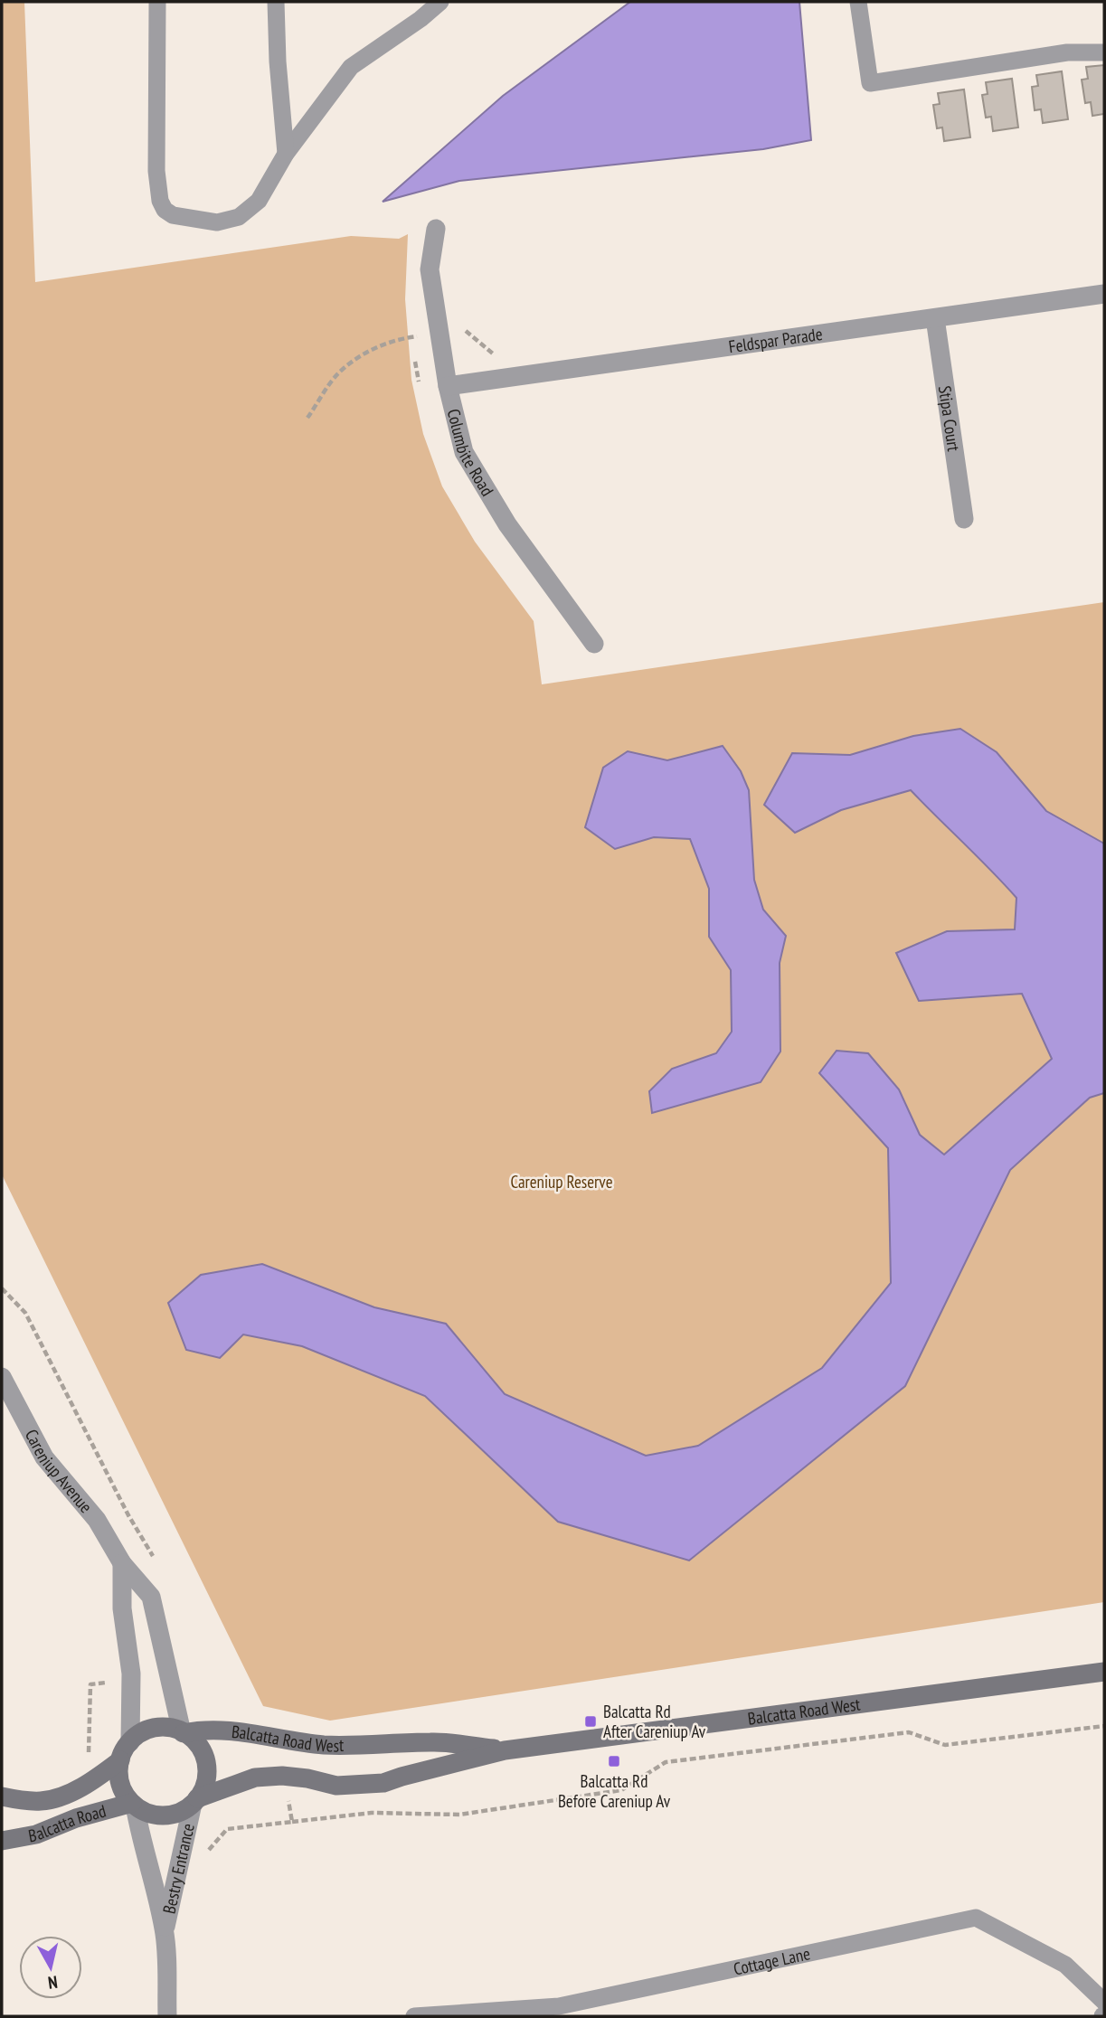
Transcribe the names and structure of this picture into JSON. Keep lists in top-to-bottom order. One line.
{"streets":{"street":["Feldspar Parade","Stipa Court","Columbite Road","Careniup Avenue","Balcatta Road West","Balcatta Road","Bestry Entrance"],"lane":["Cottage Lane"]},"crossings":[["Feldspar Parade","Stipa Court"],["Feldspar Parade","Columbite Road"],["Careniup Avenue","Balcatta Road West"],["Careniup Avenue","Balcatta Road"],["Careniup Avenue","Bestry Entrance"],["Balcatta Road West","Balcatta Road"],["Balcatta Road West","Bestry Entrance"],["Balcatta Road","Bestry Entrance"]],"parks":["Careniup Reserve"],"places":{"transit":["Balcatta Rd After Careniup Av","Balcatta Rd Before Careniup Av"]},"north":"bottom"}
